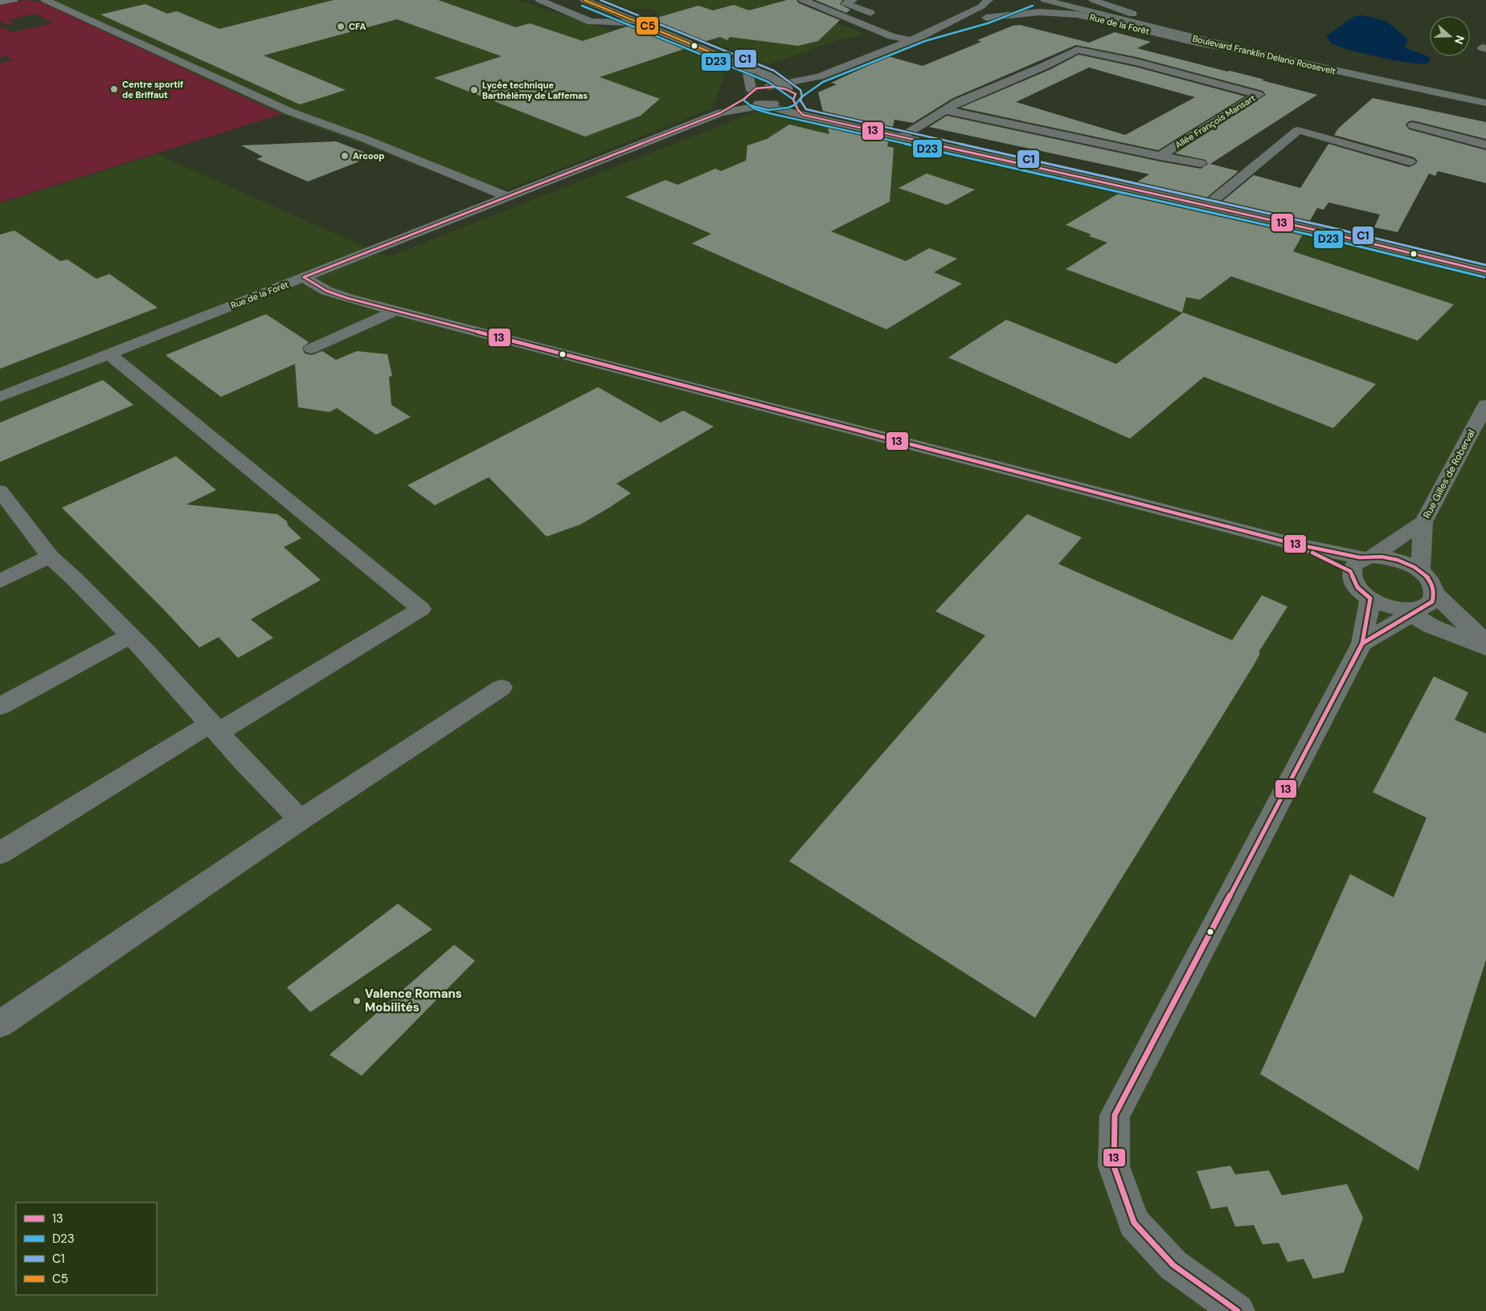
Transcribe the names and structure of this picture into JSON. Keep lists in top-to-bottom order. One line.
{"streets":{"main road":["Boulevard Franklin Delano Roosevelt"],"street":["Rue de la Forêt","Allée François Mansart","Rue Gilles de Roberval"]},"crossings":[["Rue de la Forêt","Boulevard Franklin Delano Roosevelt"]],"places":["CFA","Centre sportif de Briffaut","Lycée technique Barthélémy de Laffemas","Arcoop","Valence Romans Mobilités"],"lines":["transit line C1","transit line C5","transit line D23","transit line 13"],"legend":["13","D23","C1","C5"],"north":"right"}
